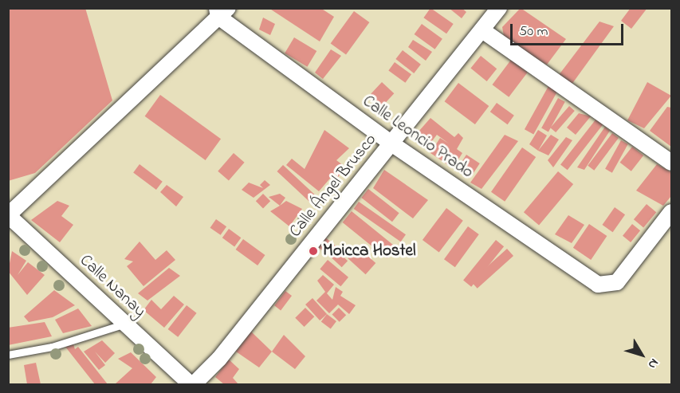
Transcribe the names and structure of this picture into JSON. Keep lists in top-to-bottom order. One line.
{"streets":{"street":["Calle Leoncio Prado","Calle Ángel Brusco","Calle Nanay"]},"crossings":[["Calle Leoncio Prado","Calle Ángel Brusco"],["Calle Ángel Brusco","Calle Nanay"]],"places":["Moicca Hostel"],"scale_bar":"50 m","north":"bottom right"}
